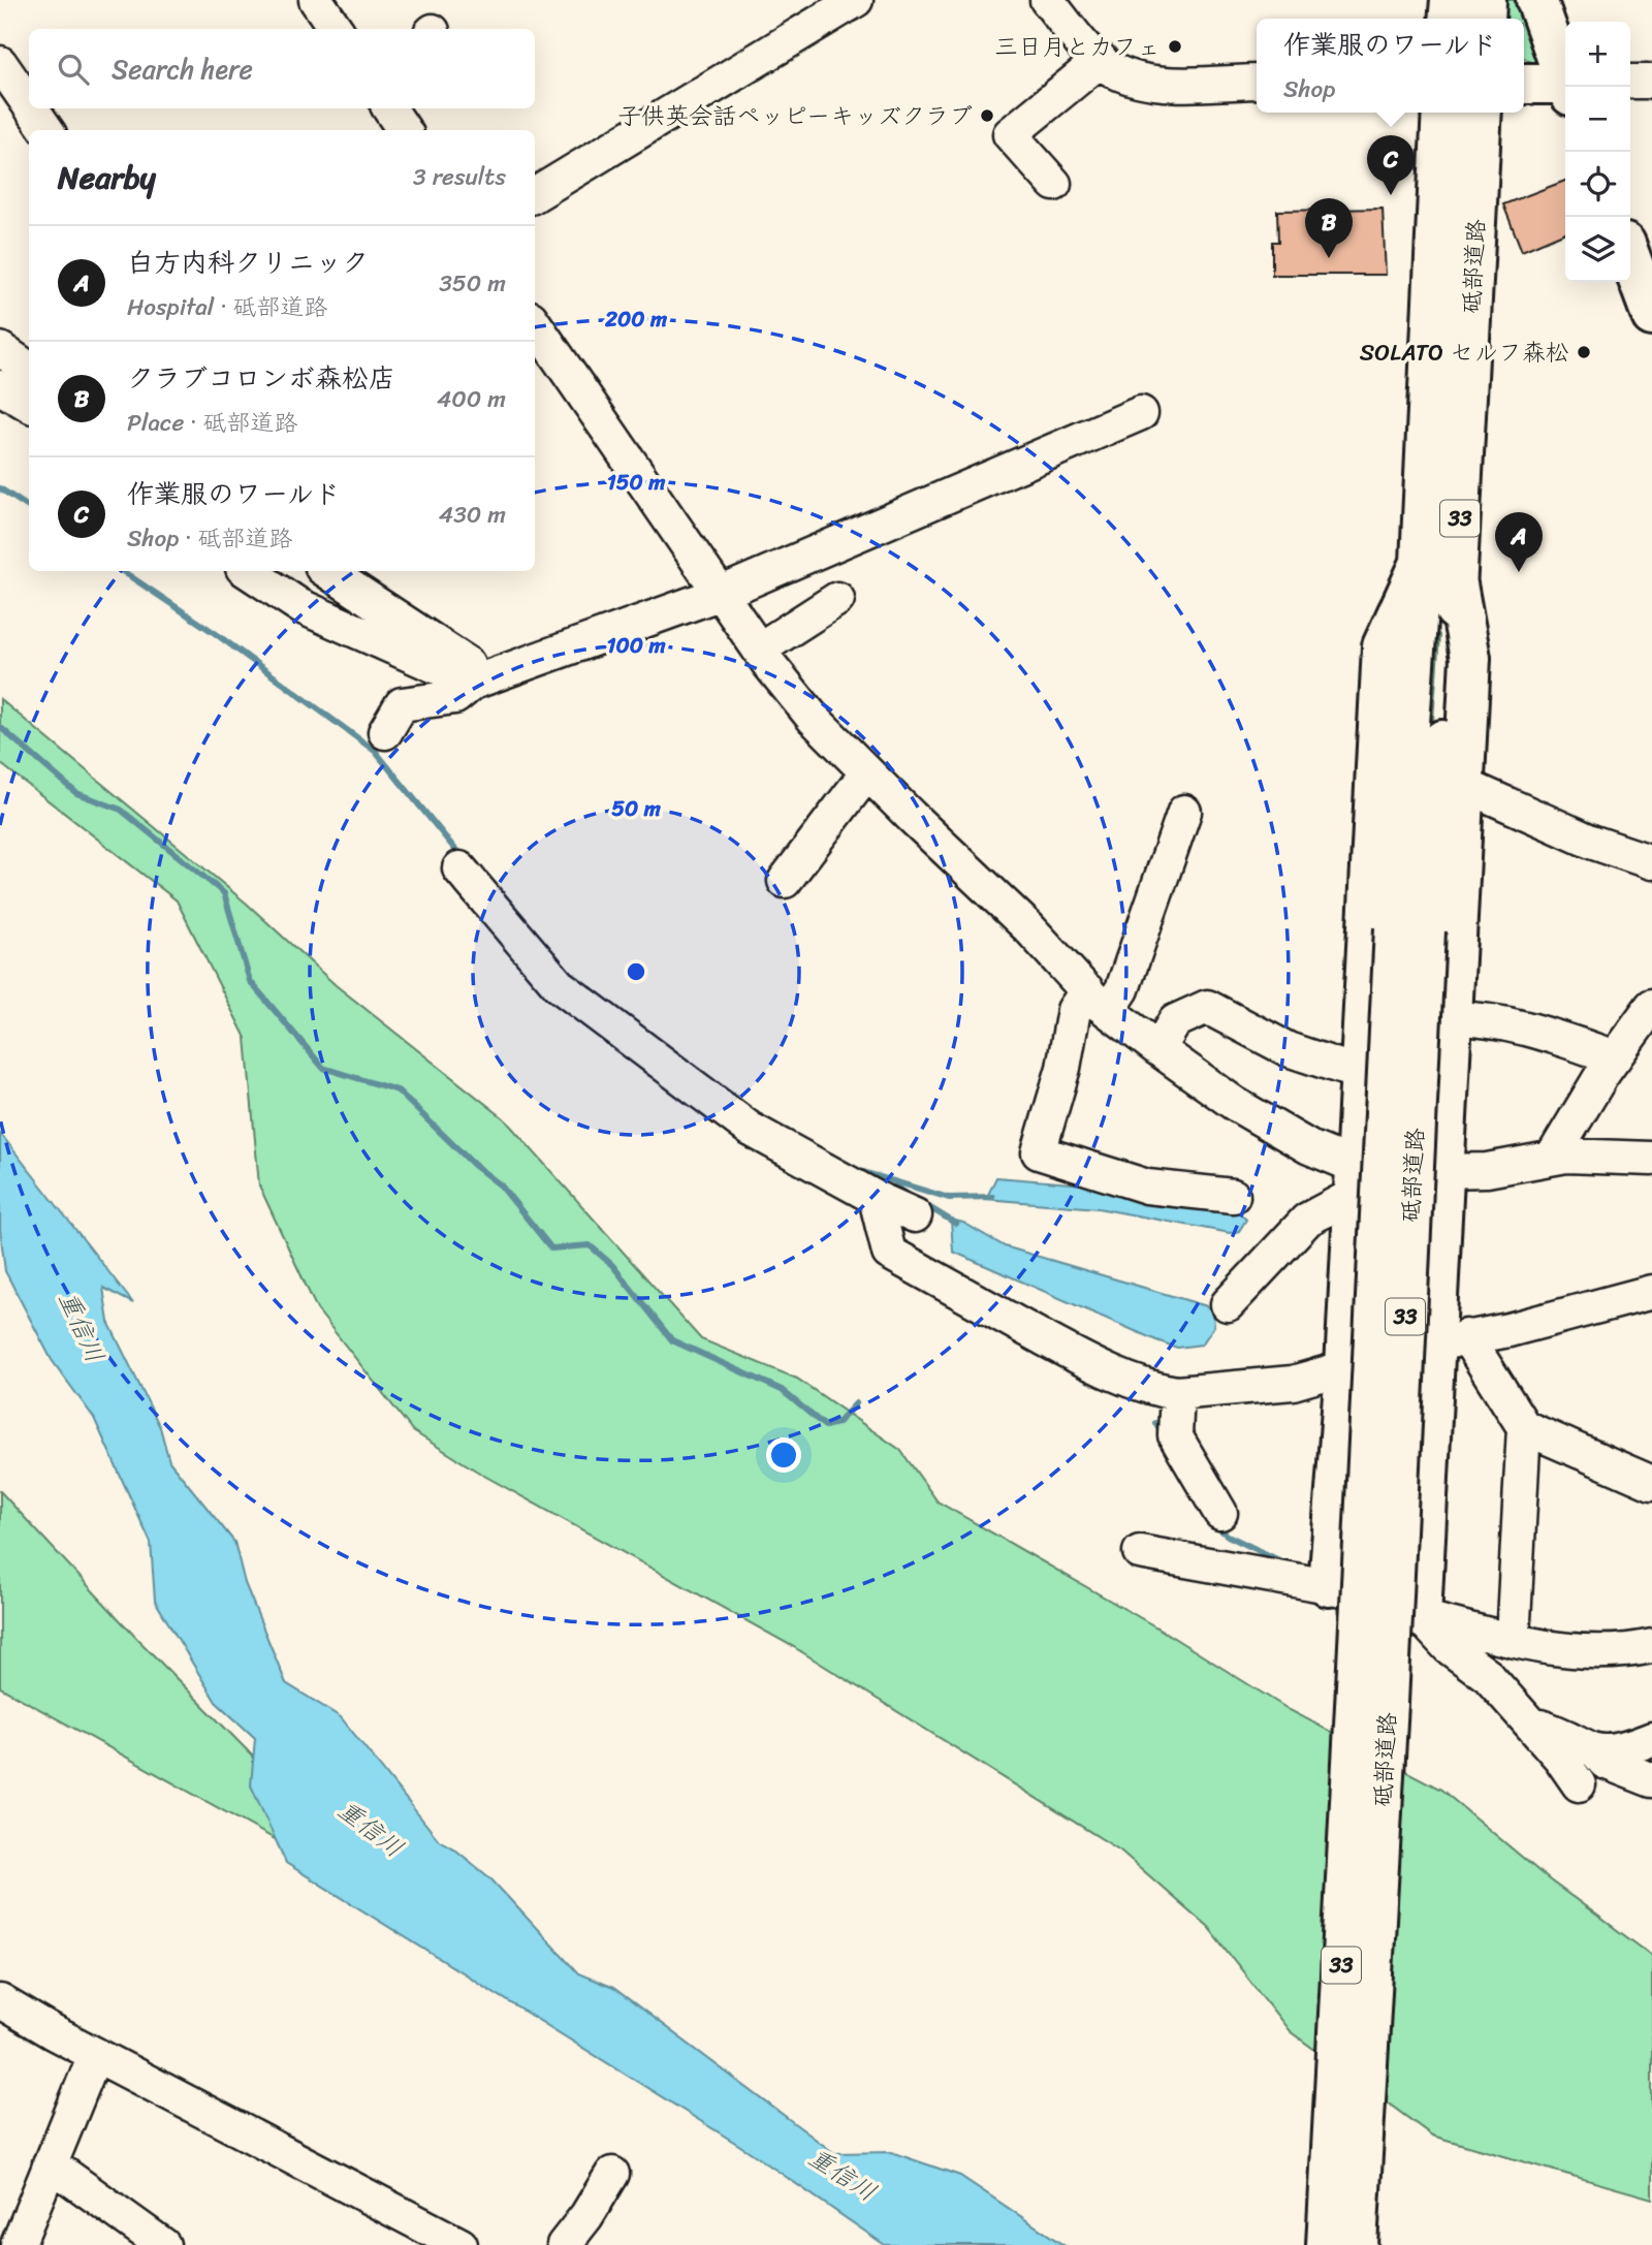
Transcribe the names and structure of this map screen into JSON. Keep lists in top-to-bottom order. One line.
{"streets":{"main road":["砥部道路","33"]},"water":["重信川"],"places":["三日月とカフェ","子供英会話ペッピーキッズクラブ","SOLATO セルフ森松"],"page":{"popup":["作業服のワールド","Shop"],"map_buttons":["+","−"],"search":"Search here","heading":["Nearby","3 results"],"pins":["C","B","A"],"list":[{"mark":"A","name":"白方内科クリニック","note":"Hospital · 砥部道路","value":"350 m"},{"mark":"B","name":"クラブコロンボ森松店","note":"Place · 砥部道路","value":"400 m"},{"mark":"C","name":"作業服のワールド","note":"Shop · 砥部道路","value":"430 m"}]},"rings":["200 m","150 m","100 m","50 m"]}
